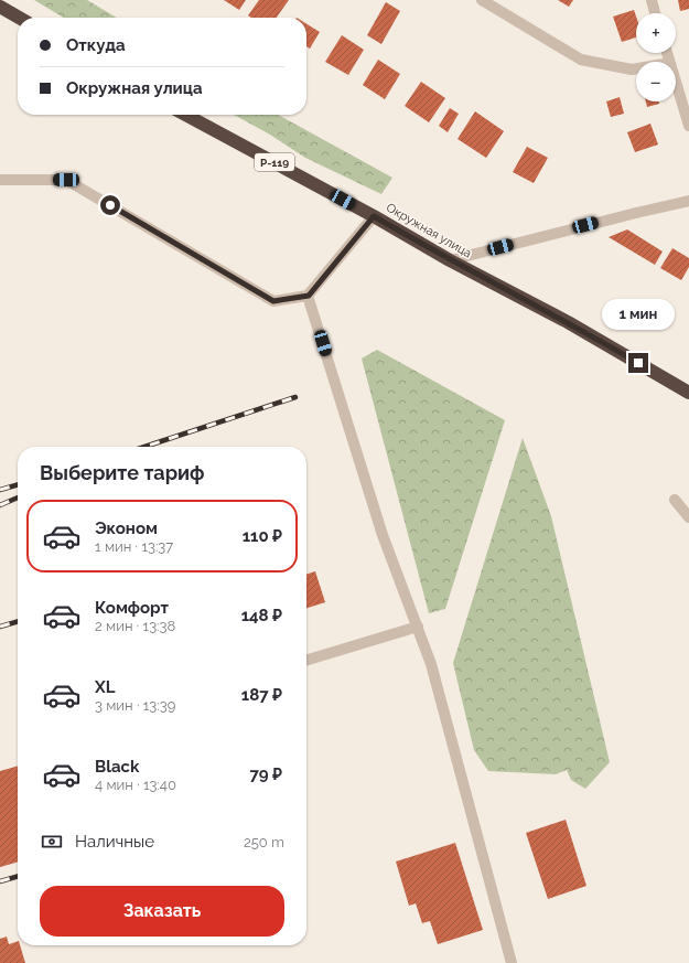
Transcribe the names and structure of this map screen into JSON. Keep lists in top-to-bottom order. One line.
{"streets":{"highway":["Р-119","Окружная улица"]},"page":{"map_buttons":["+","−"],"banner":["Откуда","Окружная улица"],"bubble":"1 мин","heading":"Выберите тариф","list":[{"name":"Эконом","note":"1 мин · 13:37","value":"110 ₽"},{"name":"Комфорт","note":"2 мин · 13:38","value":"148 ₽"},{"name":"XL","note":"3 мин · 13:39","value":"187 ₽"},{"name":"Black","note":"4 мин · 13:40","value":"79 ₽"}],"pay":["Наличные","250 m"],"buttons":"Заказать"}}
